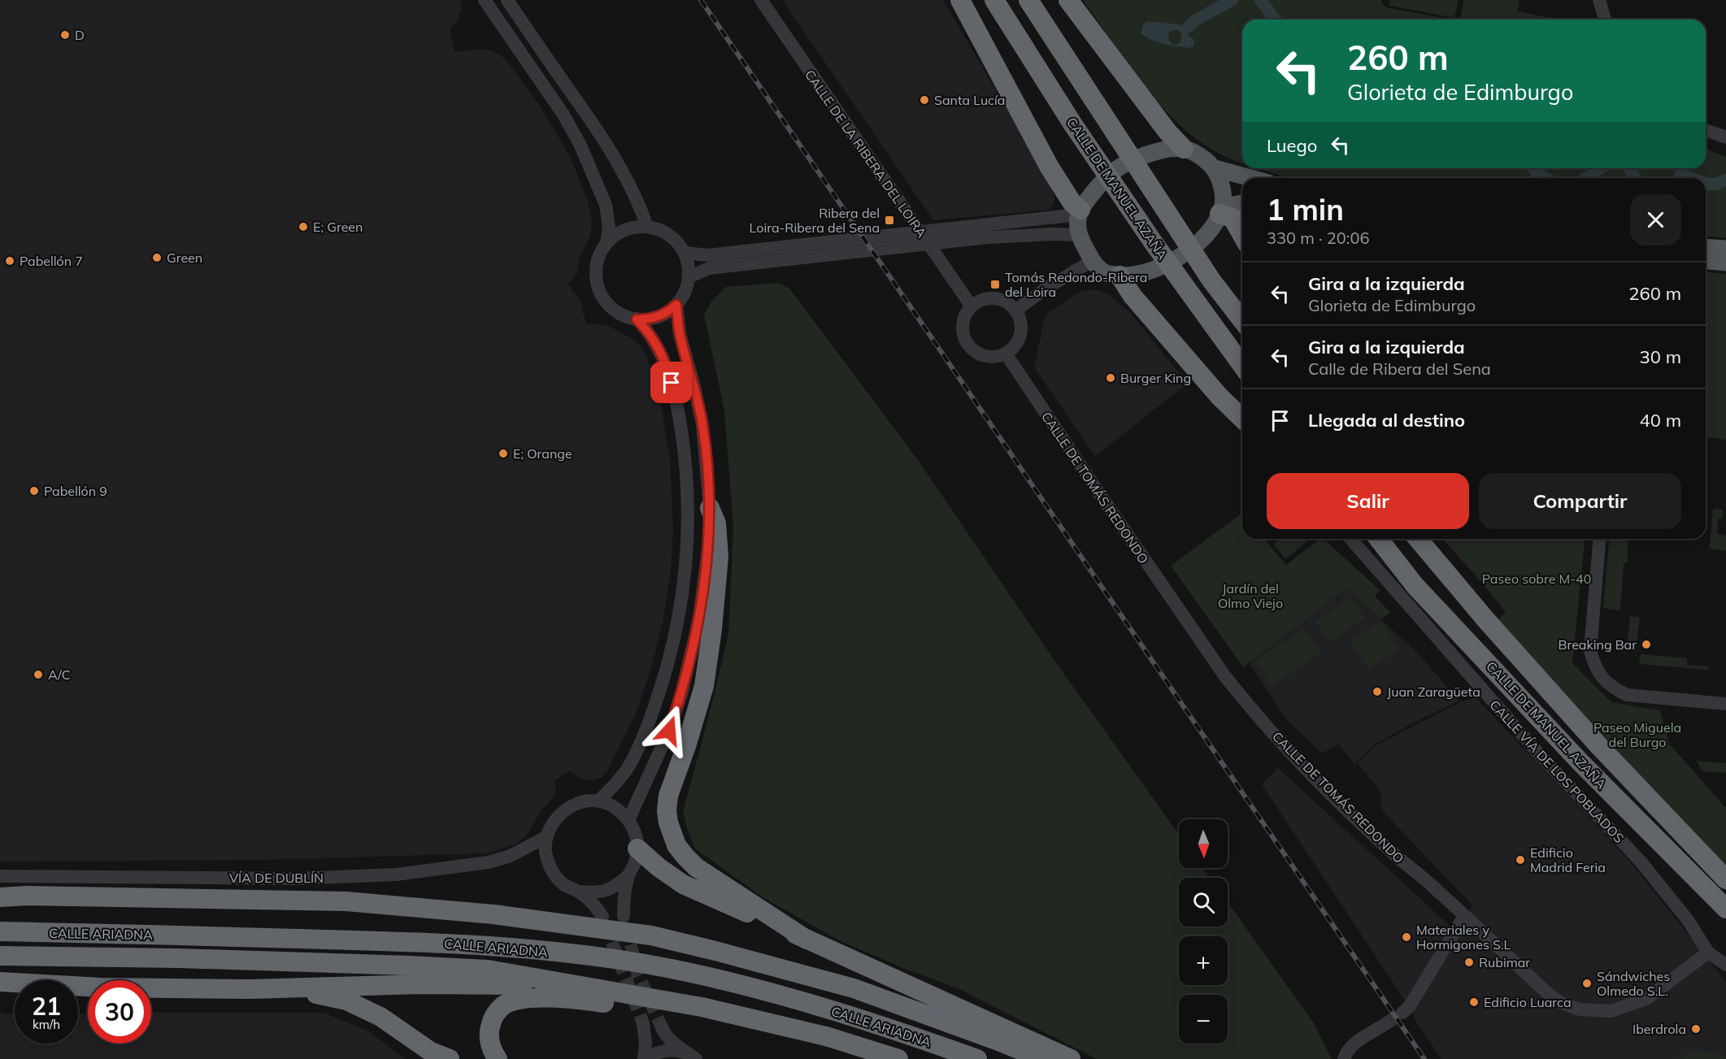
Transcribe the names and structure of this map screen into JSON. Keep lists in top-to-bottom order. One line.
{"streets":{"highway":["CALLE DE MANUEL AZAÑA","CALLE ARIADNA"],"street":["CALLE DE LA RIBERA DEL LOIRA","CALLE DE TOMÁS REDONDO","CALLE VÍA DE LOS POBLADOS","VÍA DE DUBLÍN"]},"crossings":[["CALLE DE LA RIBERA DEL LOIRA","CALLE DE TOMÁS REDONDO"],["CALLE DE TOMÁS REDONDO","CALLE VÍA DE LOS POBLADOS"]],"parks":["Paseo sobre M-40","Jardín del Olmo Viejo","Paseo Miguela del Burgo"],"places":{"other":["D","Santa Lucía","E; Green","Green","Pabellón 7","Burger King","E; Orange","Pabellón 9","Breaking Bar","A/C","Juan Zaragüeta","Edificio Madrid Feria","Materiales y Hormigones S.L","Rubimar","Sándwiches Olmedo S.L.","Edificio Luarca","Iberdrola"],"transit":["Ribera del Loira-Ribera del Sena","Tomás Redondo-Ribera del Loira"]},"north":"bottom","page":{"turn":["260 m","Glorieta de Edimburgo"],"then":"Luego","heading":["1 min","330 m · 20:06"],"list":[{"name":"Gira a la izquierda","note":"Glorieta de Edimburgo","value":"260 m"},{"name":"Gira a la izquierda","note":"Calle de Ribera del Sena","value":"30 m"},{"name":"Llegada al destino","value":"40 m"}],"buttons":["Salir","Compartir"],"map_buttons":["+","−"],"speed":"21 km/h","limit":"30"}}
